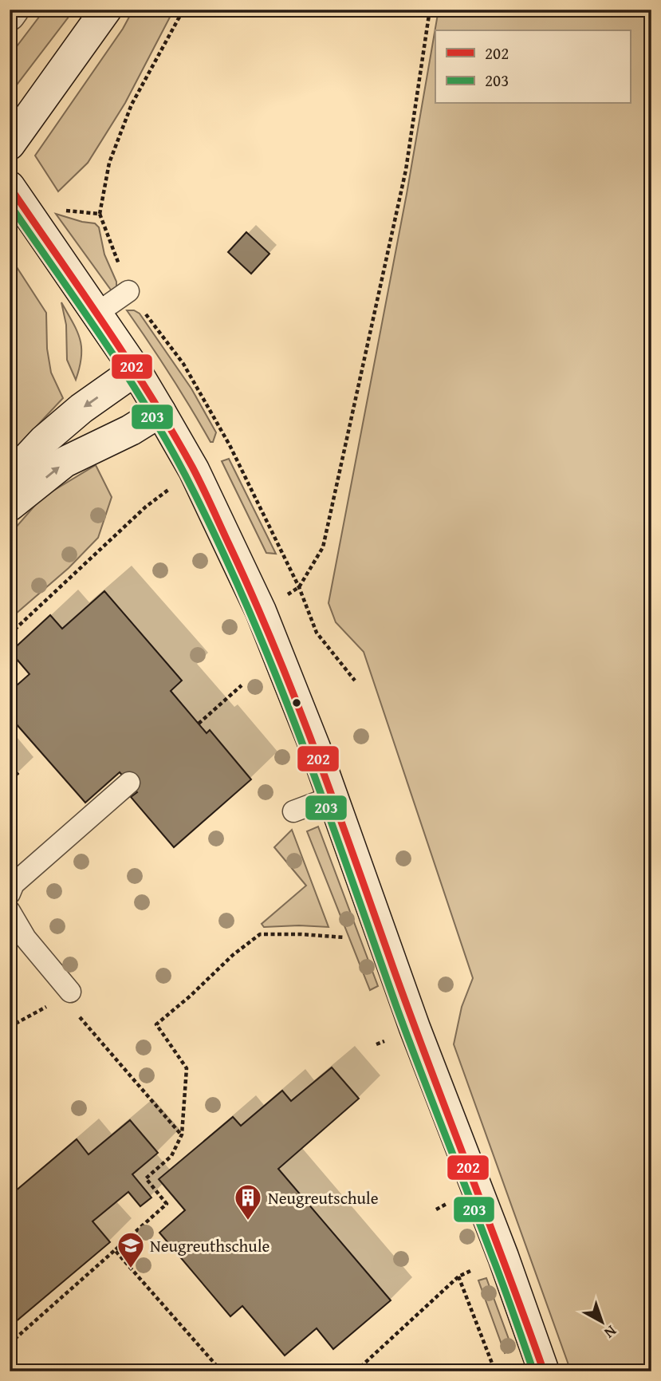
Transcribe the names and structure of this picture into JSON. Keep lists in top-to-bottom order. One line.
{"places":{"building":["Neugreutschule"],"school or university":["Neugreuthschule"]},"lines":["transit line 202","transit line 203"],"legend":["202","203"],"north":"bottom right"}
